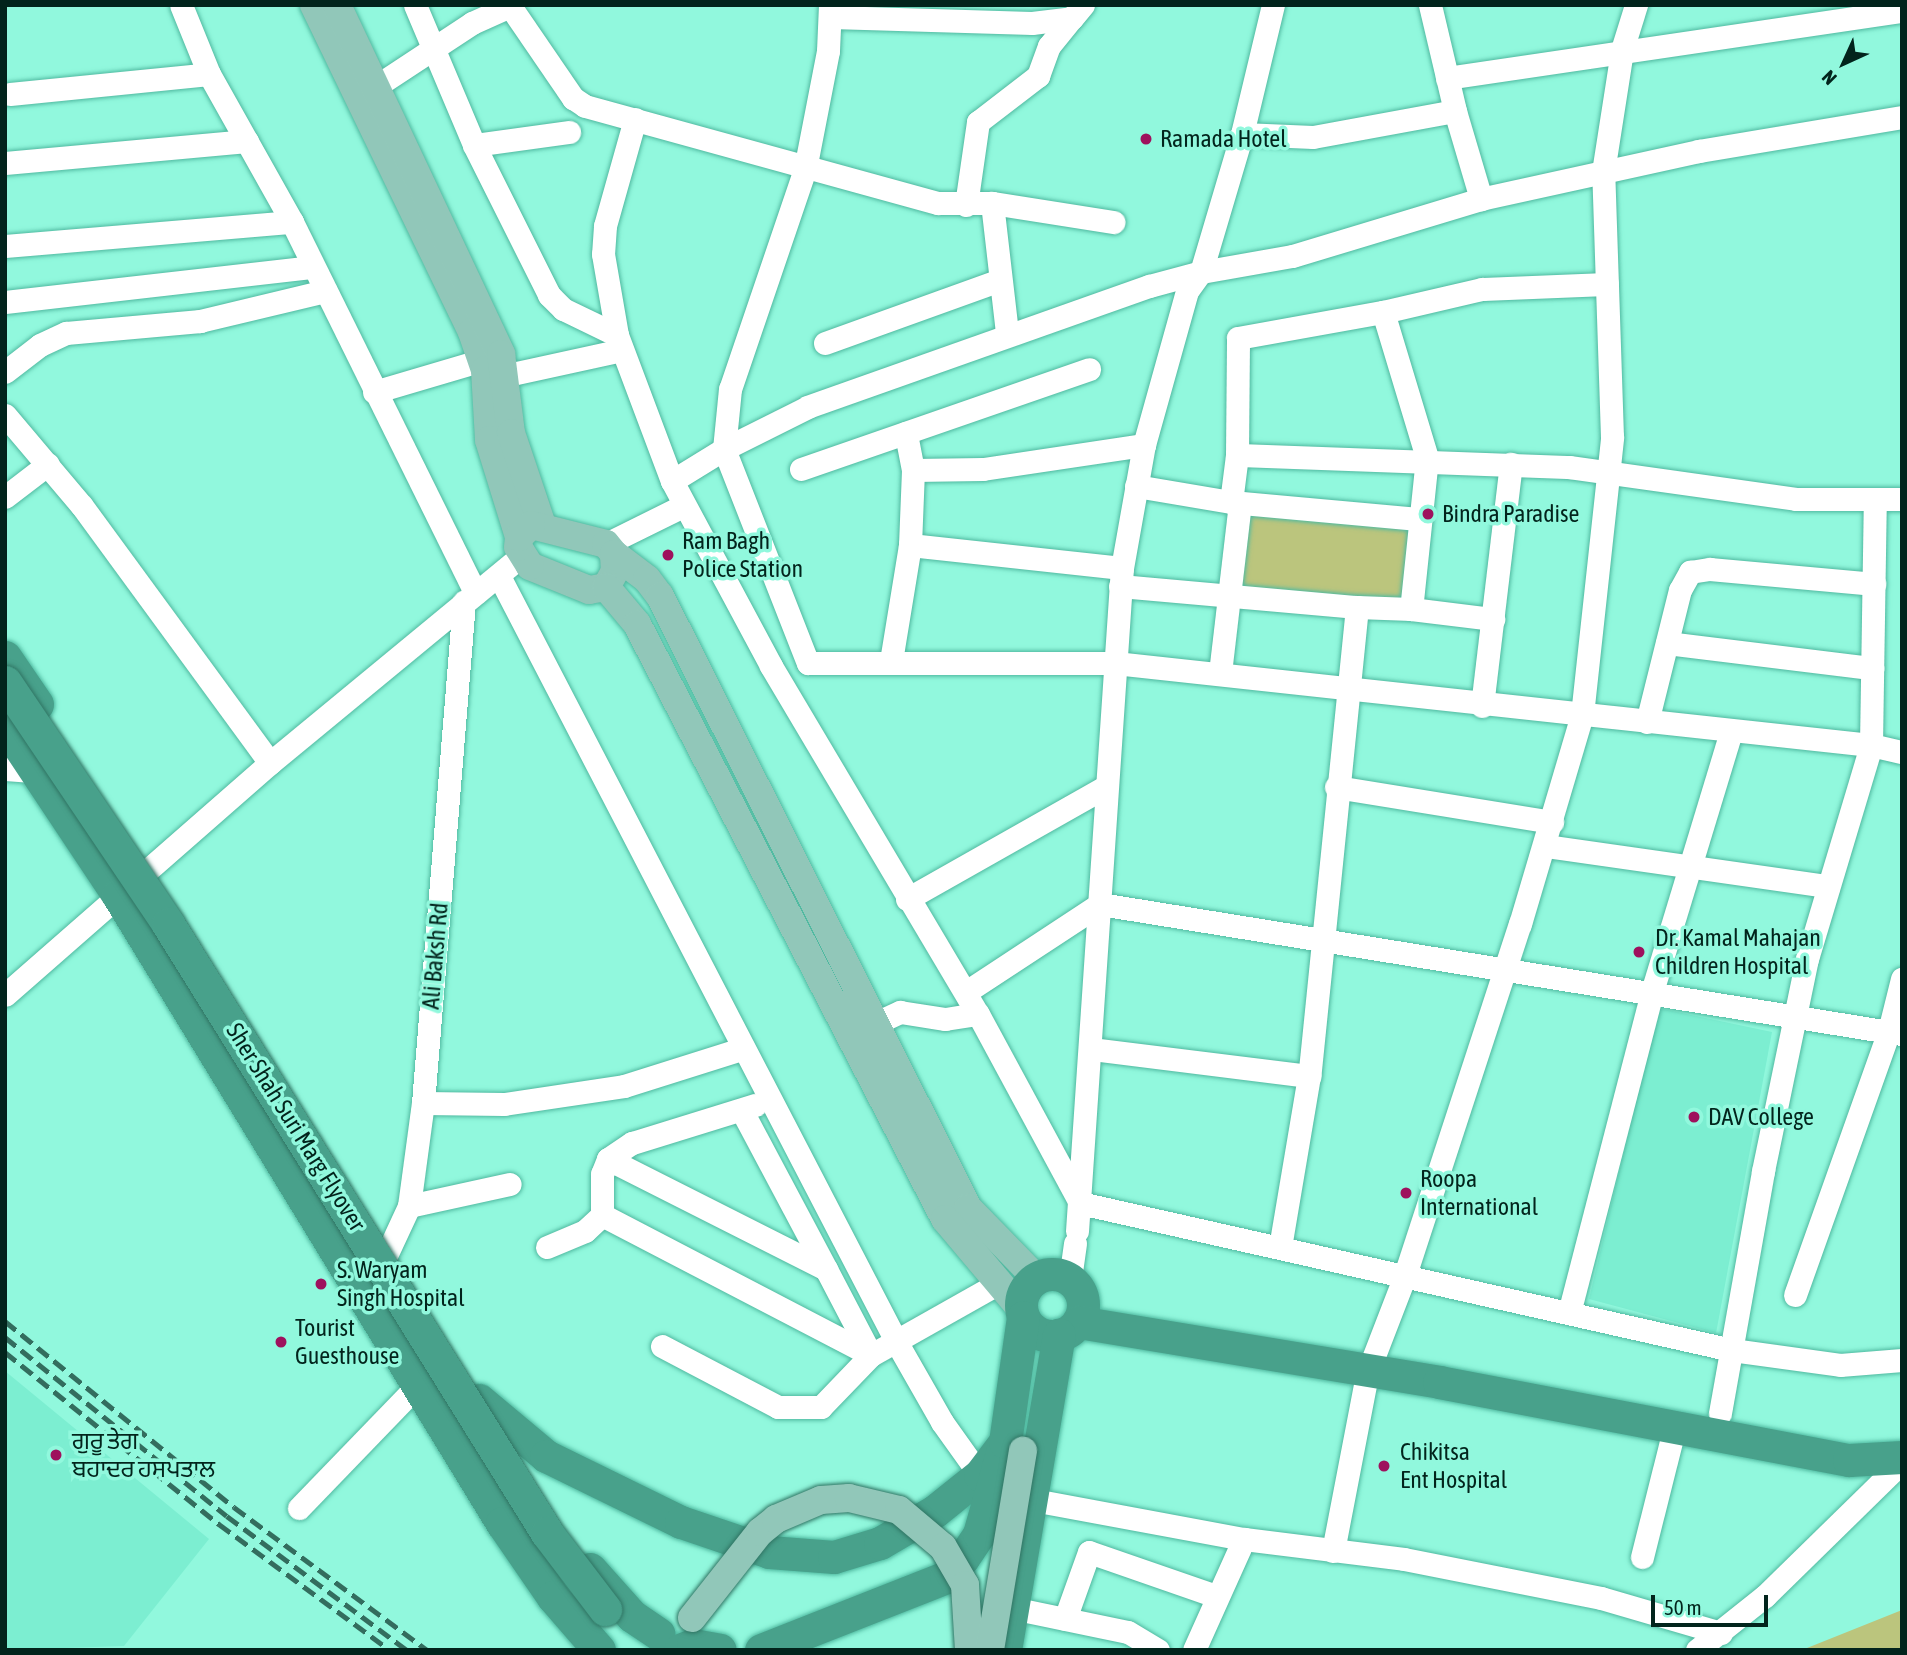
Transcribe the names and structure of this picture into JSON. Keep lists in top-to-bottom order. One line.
{"streets":{"highway":["Sher Shah Suri Marg Flyover"],"street":["Ali Baksh Rd"]},"places":["Ramada Hotel","Bindra Paradise","Ram Bagh Police Station","Dr. Kamal Mahajan Children Hospital","DAV College","Roopa International","S. Waryam Singh Hospital","Tourist Guesthouse","ਗੁਰੂ ਤੇਗ ਬਹਾਦਰ ਹਸਪਤਾਲ","Chikitsa Ent Hospital"],"scale_bar":"50 m","north":"bottom left"}
